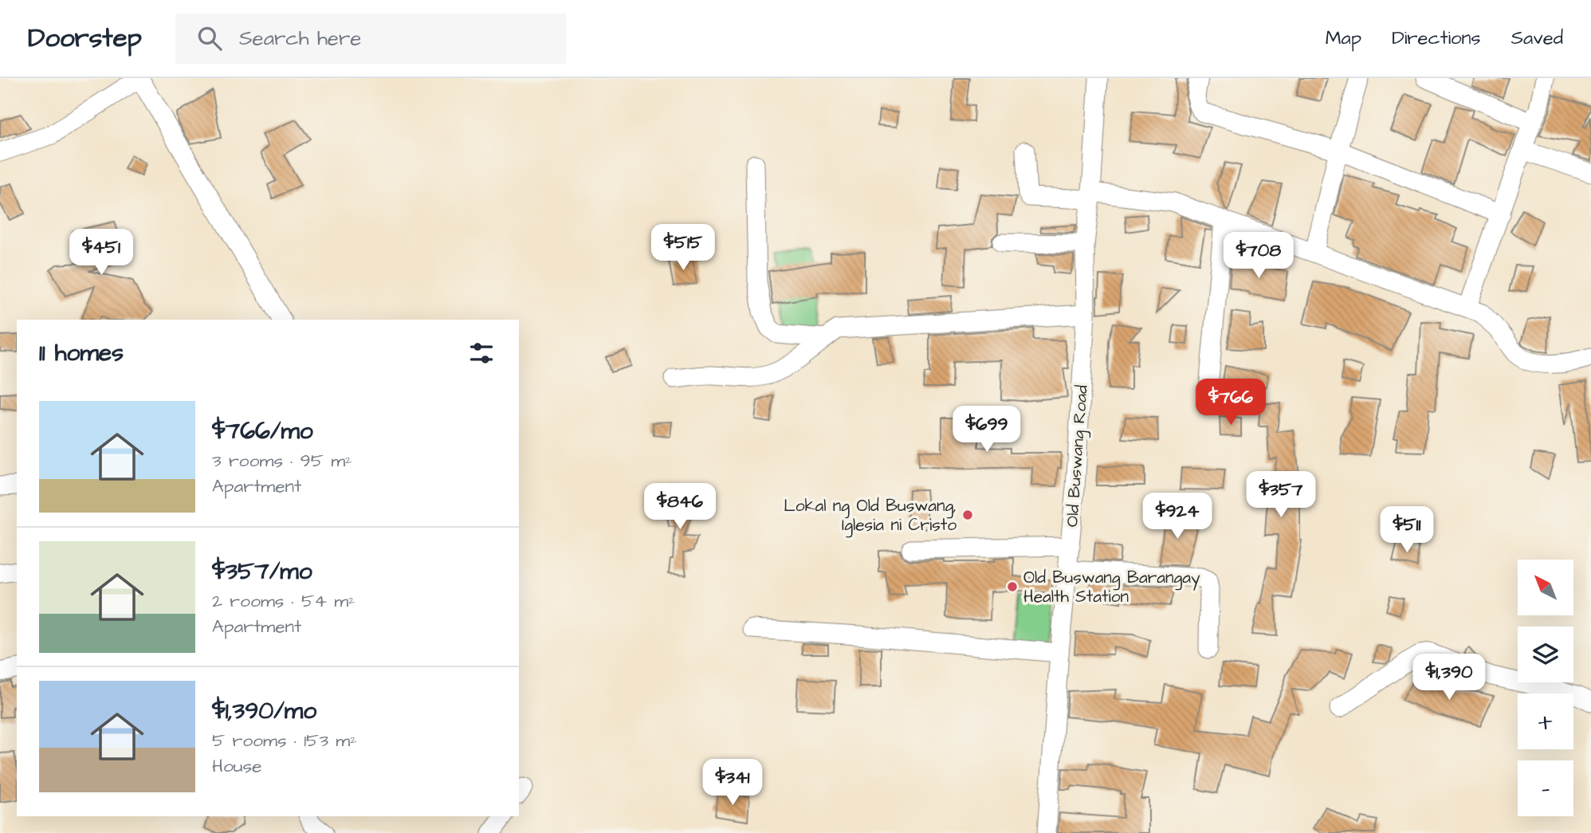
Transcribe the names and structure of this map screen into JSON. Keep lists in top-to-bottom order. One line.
{"streets":{"street":["Old Buswang Road"]},"places":["Lokal ng Old Buswang, Iglesia ni Cristo","Old Buswang Barangay Health Station"],"north":"top left","page":{"header":"Doorstep","search":"Search here","nav":["Map","Directions","Saved"],"price":["$515","$451","$708","$766","$699","$357","$846","$924","$511","$1,390","$341"],"heading":"11 homes","list":[{"name":"$766/mo","note":"3 rooms · 95 m² · Apartment"},{"name":"$357/mo","note":"2 rooms · 54 m² · Apartment"},{"name":"$1,390/mo","note":"5 rooms · 153 m² · House"}],"map_buttons":["+","−"]}}
